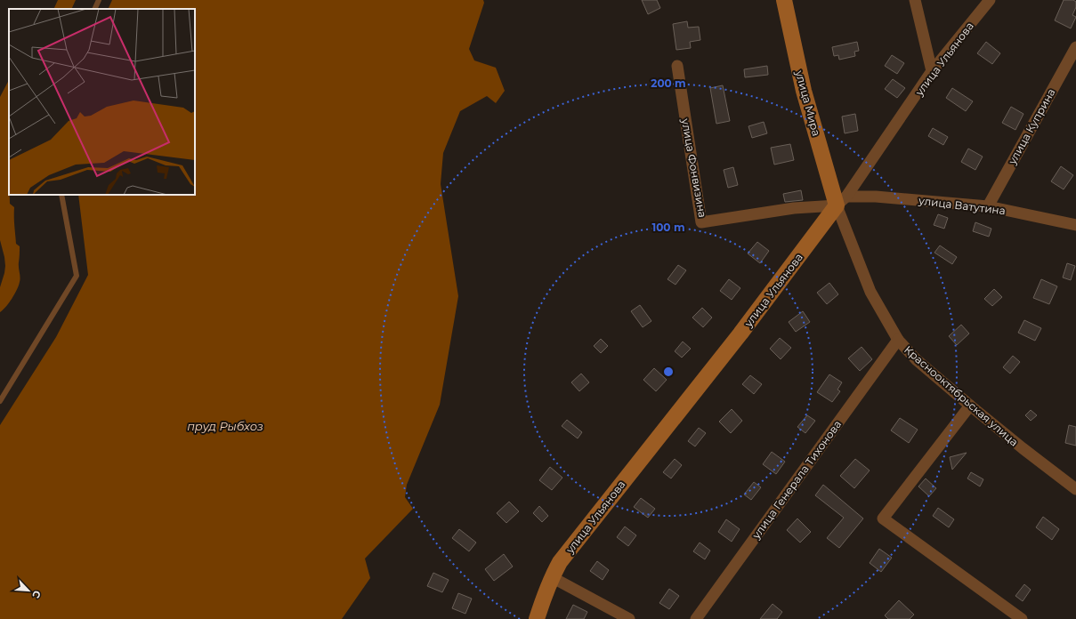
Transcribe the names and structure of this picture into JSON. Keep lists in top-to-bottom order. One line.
{"streets":{"street":["улица Ульянова","улица Мира","улица Куприна","улица Фонвизина","улица Ватутина","Краснооктябрьская улица","улица Генерала Тихонова"]},"crossings":[["улица Ульянова","улица Мира"],["улица Ульянова","улица Фонвизина"],["улица Ульянова","улица Ватутина"],["улица Ульянова","Краснооктябрьская улица"],["улица Мира","улица Фонвизина"],["улица Мира","улица Ватутина"],["улица Мира","Краснооктябрьская улица"],["улица Куприна","улица Ватутина"],["улица Фонвизина","улица Ватутина"],["улица Фонвизина","Краснооктябрьская улица"],["улица Ватутина","Краснооктябрьская улица"],["Краснооктябрьская улица","улица Генерала Тихонова"]],"water":["пруд Рыбхоз"],"north":"bottom right","rings":["200 m","100 m"]}
